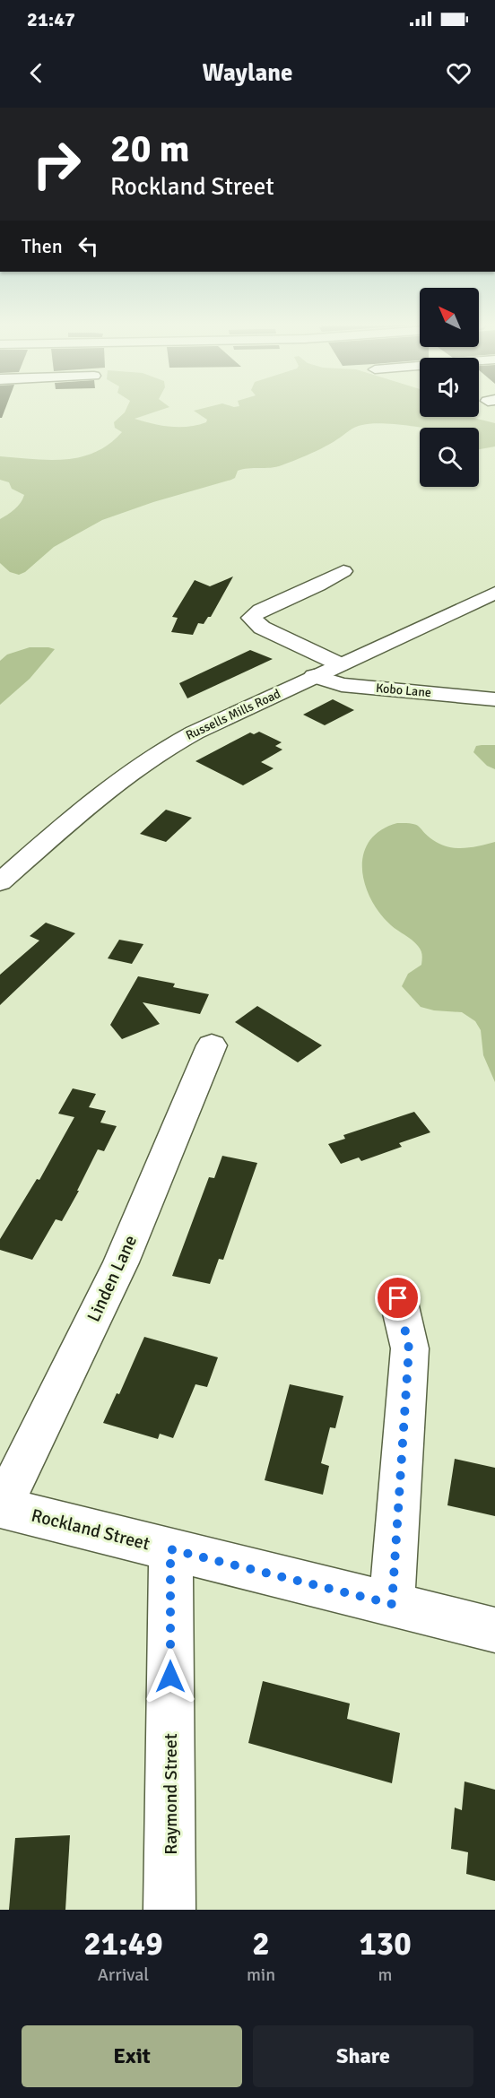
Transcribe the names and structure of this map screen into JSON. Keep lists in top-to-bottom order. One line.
{"streets":{"street":["Kobo Lane","Russells Mills Road","Linden Lane","Rockland Street","Raymond Street"]},"crossings":[["Kobo Lane","Russells Mills Road"],["Linden Lane","Rockland Street"],["Rockland Street","Raymond Street"]],"north":"top left","page":{"status":"21:47","header":"Waylane","turn":["20 m","Rockland Street"],"then":"Then","eta":["21:49","Arrival","2","min","130","m"],"buttons":["Exit","Share"]}}
